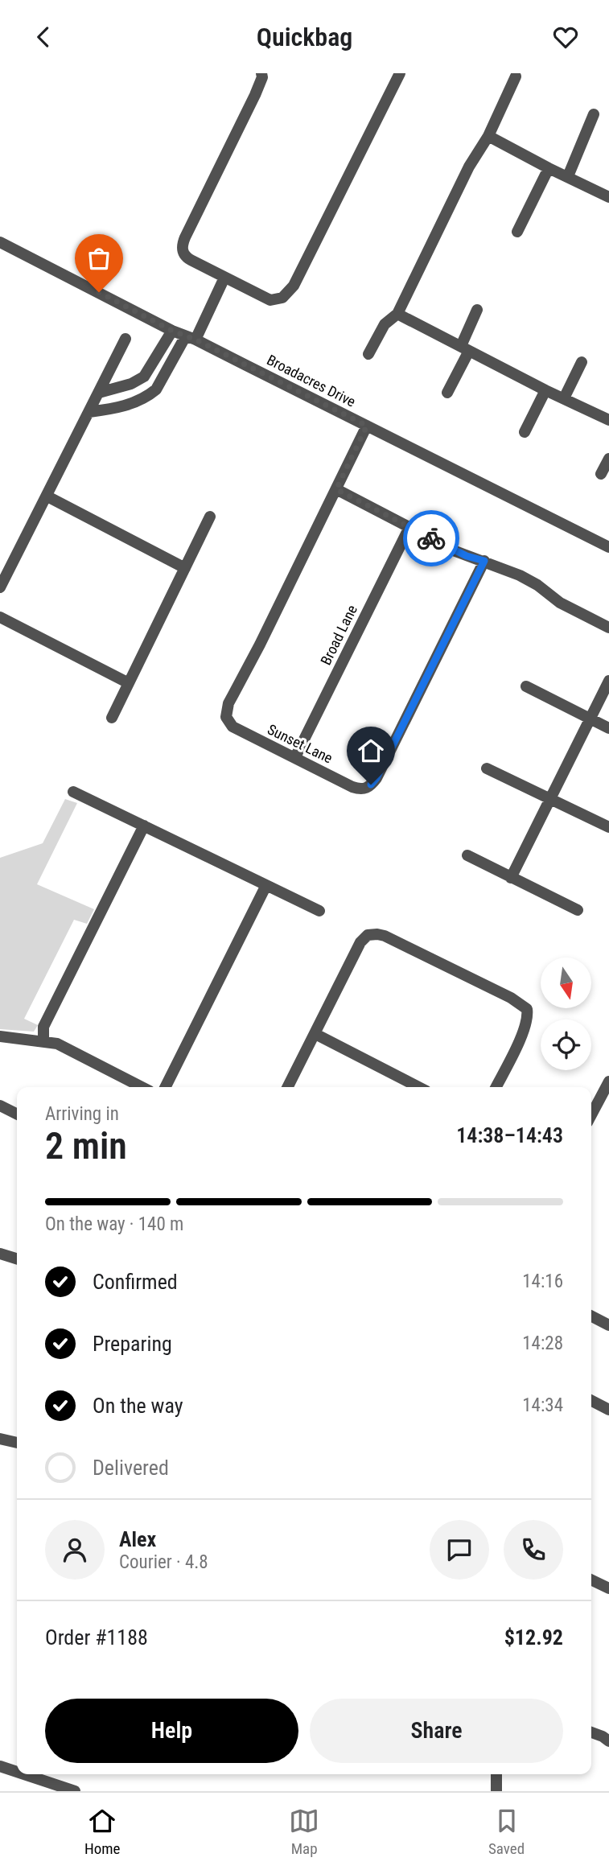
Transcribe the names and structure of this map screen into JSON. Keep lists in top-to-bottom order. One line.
{"streets":{"street":["Broadacres Drive","Broad Lane","Sunset Lane"]},"crossings":[["Broadacres Drive","Sunset Lane"],["Broad Lane","Sunset Lane"]],"north":"bottom","page":{"header":"Quickbag","heading":["2 min","Arriving in","14:38–14:43"],"panel":["Alex","Courier · 4.8","Order #1188","$12.92"],"bar":"On the way · 140 m","list":[["Confirmed","14:16"],["Preparing","14:28"],["On the way","14:34"],"Delivered"],"buttons":["Help","Share"],"tabs":["Home","Map","Saved"]}}
